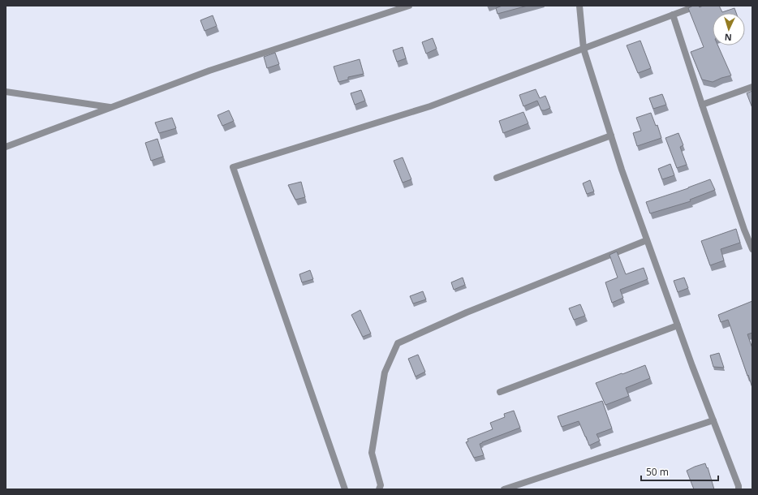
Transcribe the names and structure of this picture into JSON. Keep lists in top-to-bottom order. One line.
{"scale_bar":"50 m","north":"bottom"}
